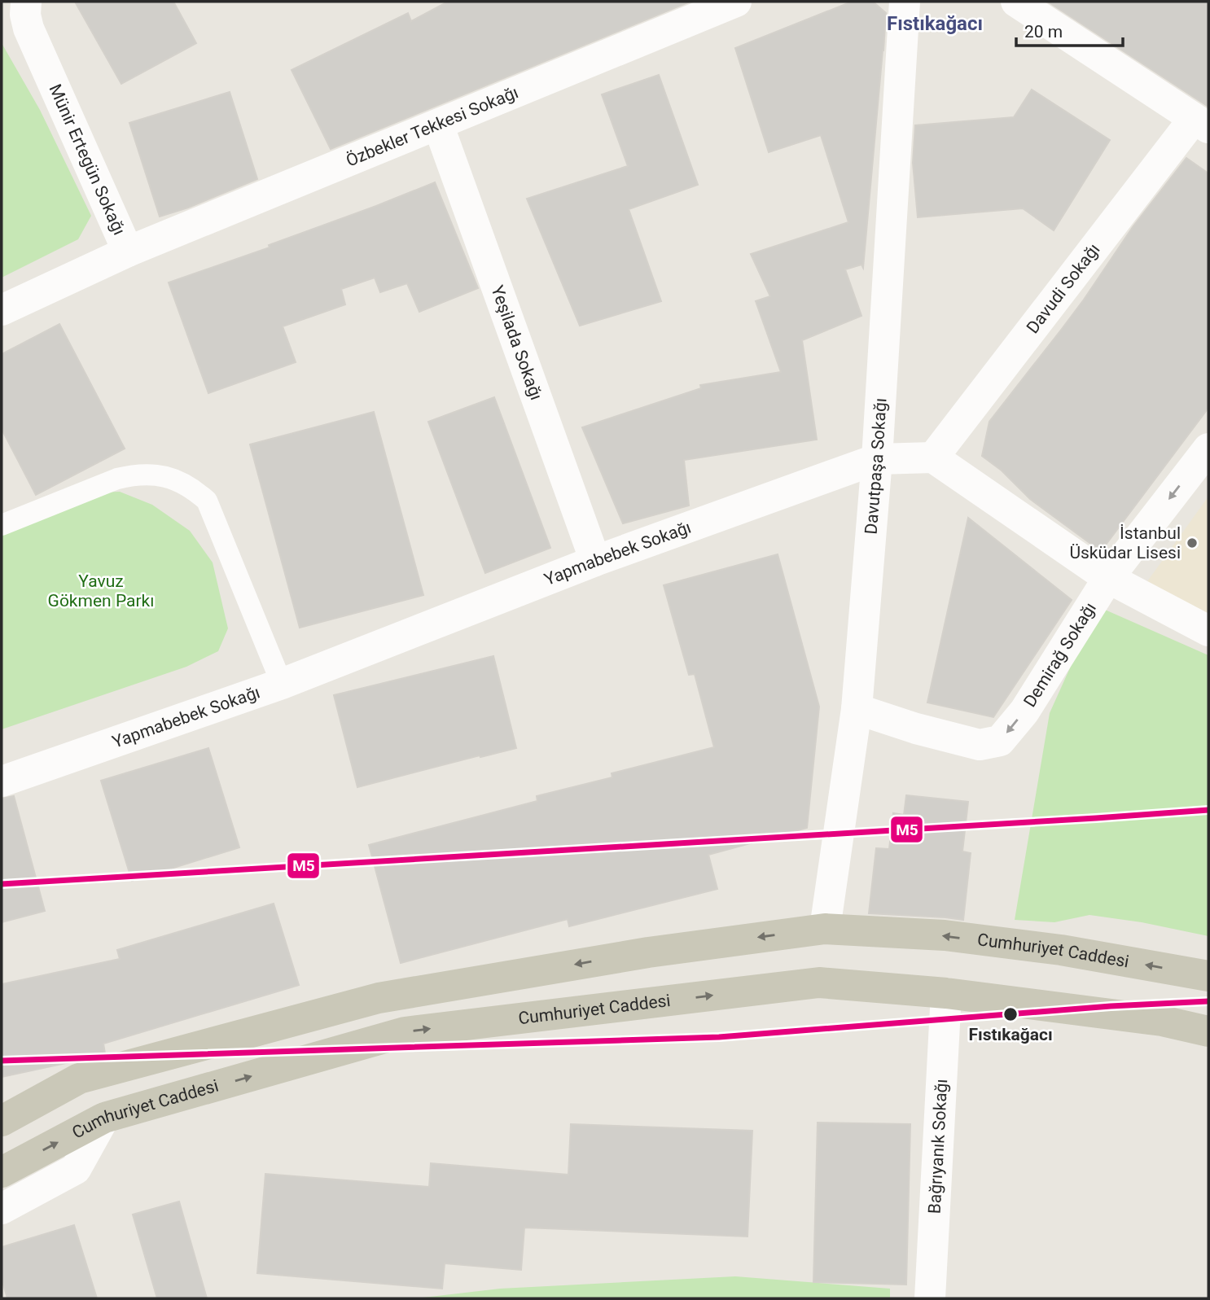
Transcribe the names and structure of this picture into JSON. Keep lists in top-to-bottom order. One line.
{"streets":{"main road":["Cumhuriyet Caddesi"],"street":["Özbekler Tekkesi Sokağı","Münir Ertegün Sokağı","Davudi Sokağı","Yeşilada Sokağı","Davutpaşa Sokağı","Yapmabebek Sokağı","Demirağ Sokağı","Bağrıyanık Sokağı"]},"crossings":[["Özbekler Tekkesi Sokağı","Münir Ertegün Sokağı"],["Özbekler Tekkesi Sokağı","Yeşilada Sokağı"],["Davudi Sokağı","Yapmabebek Sokağı"],["Yeşilada Sokağı","Yapmabebek Sokağı"],["Davutpaşa Sokağı","Yapmabebek Sokağı"],["Davutpaşa Sokağı","Demirağ Sokağı"],["Davutpaşa Sokağı","Cumhuriyet Caddesi"],["Cumhuriyet Caddesi","Bağrıyanık Sokağı"]],"one_way":["Demirağ Sokağı"],"districts":["Fıstıkağacı"],"parks":["Yavuz Gökmen Parkı"],"places":["İstanbul Üsküdar Lisesi","Fıstıkağacı"],"lines":["transit line M5"],"scale_bar":"20 m"}
